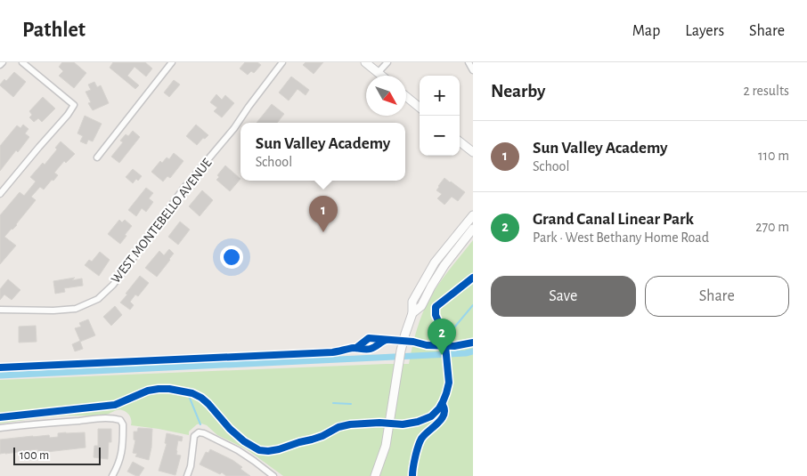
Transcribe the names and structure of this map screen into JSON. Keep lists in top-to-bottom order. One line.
{"streets":{"street":["WEST MONTEBELLO AVENUE"]},"scale_bar":"100 m","north":"bottom right","page":{"header":"Pathlet","nav":["Map","Layers","Share"],"heading":["Nearby","2 results"],"map_buttons":["+","−"],"list":[{"mark":"1","name":"Sun Valley Academy","note":"School","value":"110 m"},{"mark":"2","name":"Grand Canal Linear Park","note":"Park · West Bethany Home Road","value":"270 m"}],"popup":["Sun Valley Academy","School"],"pins":["1","2"],"buttons":["Save","Share"],"scale":"100 m"}}
